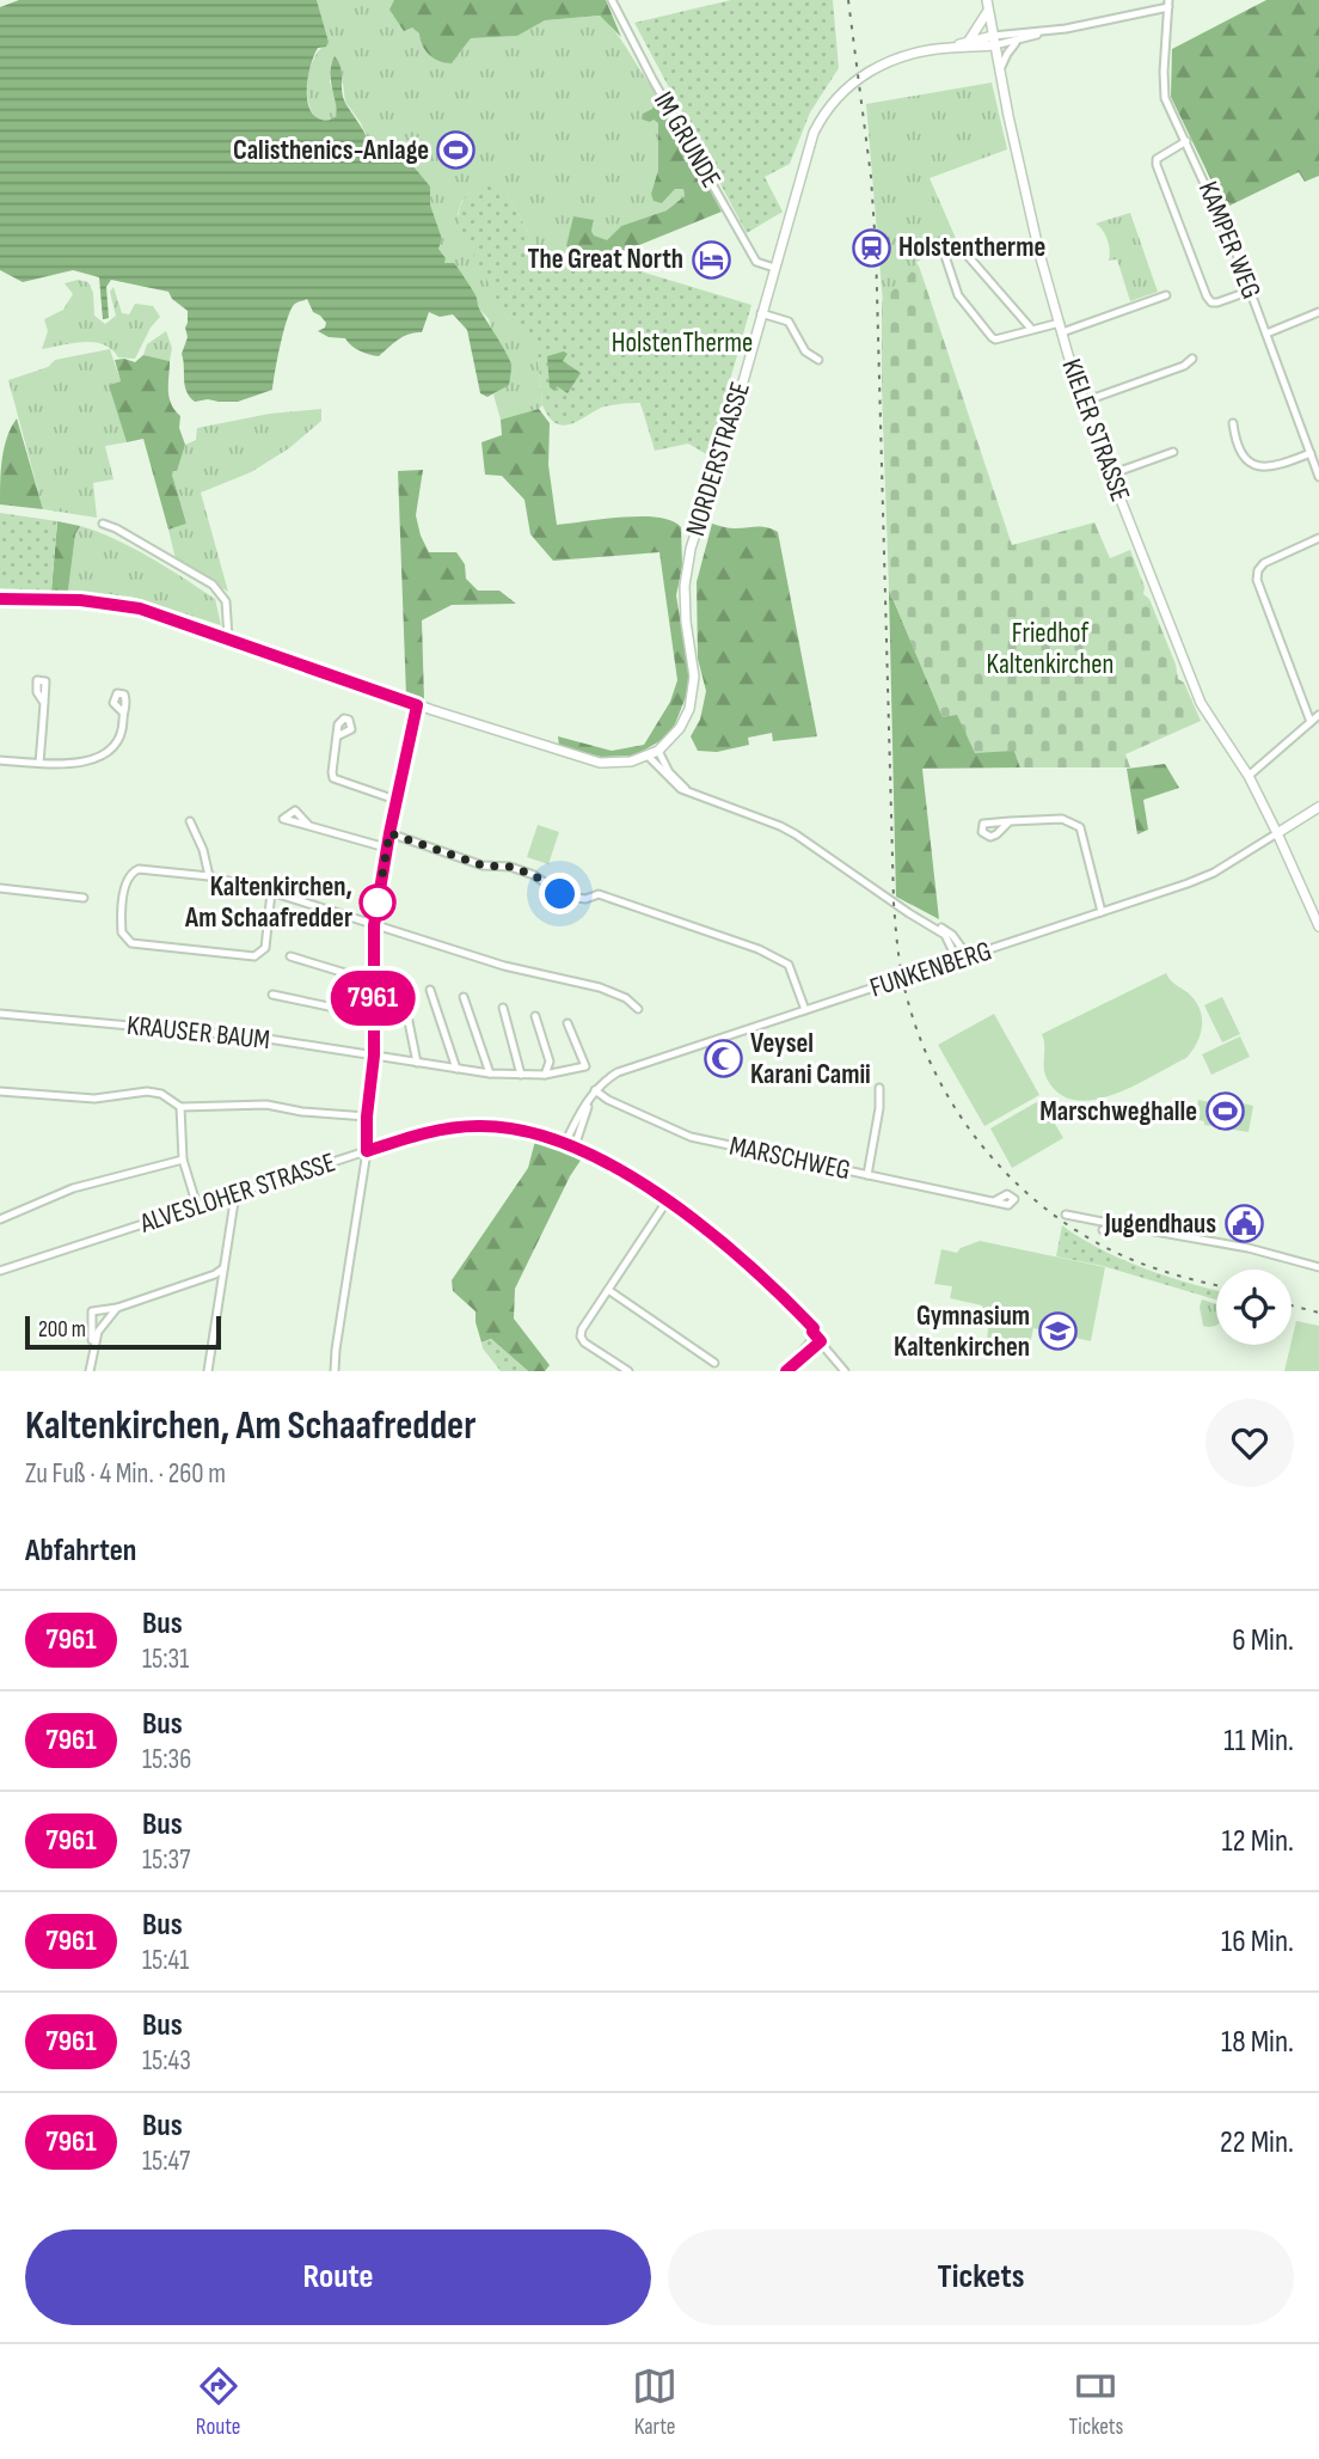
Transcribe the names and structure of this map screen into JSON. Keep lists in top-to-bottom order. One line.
{"streets":{"main road":["KIELER STRASSE","NORDERSTRASSE"],"street":["IM GRUNDE","KAMPER WEG","FUNKENBERG","KRAUSER BAUM","MARSCHWEG","ALVESLOHER STRASSE"]},"crossings":[["IM GRUNDE","NORDERSTRASSE"],["KAMPER WEG","NORDERSTRASSE"],["KIELER STRASSE","NORDERSTRASSE"],["KIELER STRASSE","FUNKENBERG"],["FUNKENBERG","MARSCHWEG"],["FUNKENBERG","ALVESLOHER STRASSE"]],"parks":["HolstenTherme","Friedhof Kaltenkirchen"],"places":{"sports":["Calisthenics-Anlage","Marschweghalle"],"station":["Holstentherme"],"hotel":["The Great North"],"other":["Kaltenkirchen, Am Schaafredder"],"mosque":["Veysel Karani Camii"],"public building":["Jugendhaus"],"school or university":["Gymnasium Kaltenkirchen"]},"lines":["bus line 7961"],"scale_bar":"200 m","page":{"on_map":"7961","scale":"200 m","heading":[["Kaltenkirchen, Am Schaafredder","Zu Fuß · 4 Min. · 260 m"],"Abfahrten"],"list":[{"mark":"7961","name":"Bus","note":"15:31","value":"6 Min."},{"mark":"7961","name":"Bus","note":"15:36","value":"11 Min."},{"mark":"7961","name":"Bus","note":"15:37","value":"12 Min."},{"mark":"7961","name":"Bus","note":"15:41","value":"16 Min."},{"mark":"7961","name":"Bus","note":"15:43","value":"18 Min."},{"mark":"7961","name":"Bus","note":"15:47","value":"22 Min."}],"buttons":["Route","Tickets"],"tabs":["Route","Karte","Tickets"]}}
